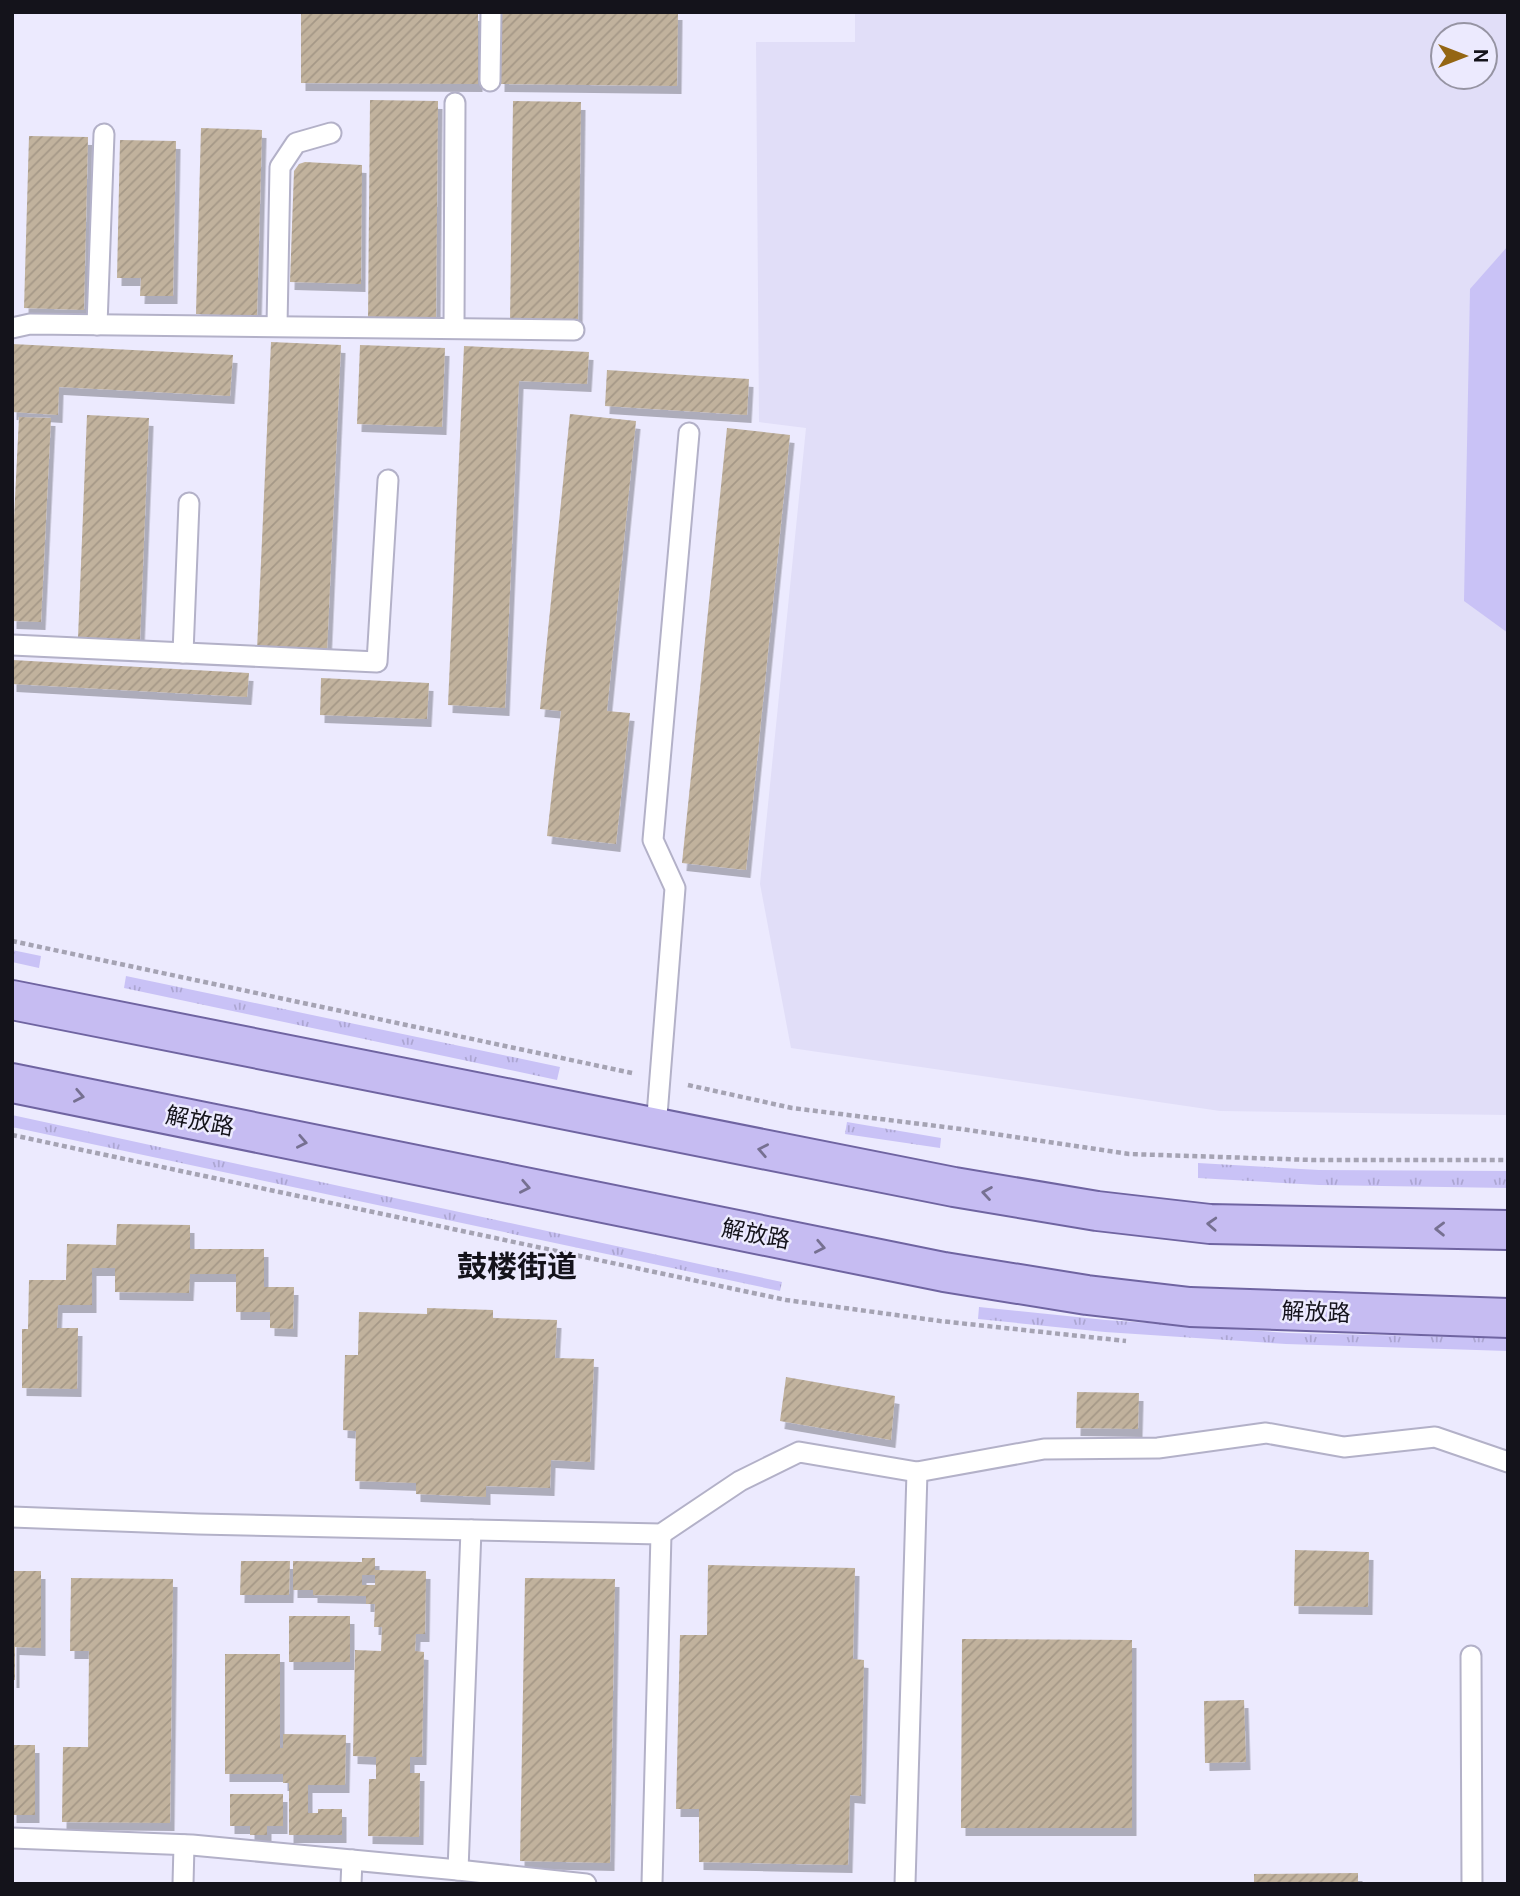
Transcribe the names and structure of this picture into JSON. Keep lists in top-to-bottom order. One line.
{"streets":{"main road":["解放路"]},"districts":["鼓楼街道"],"north":"right"}
